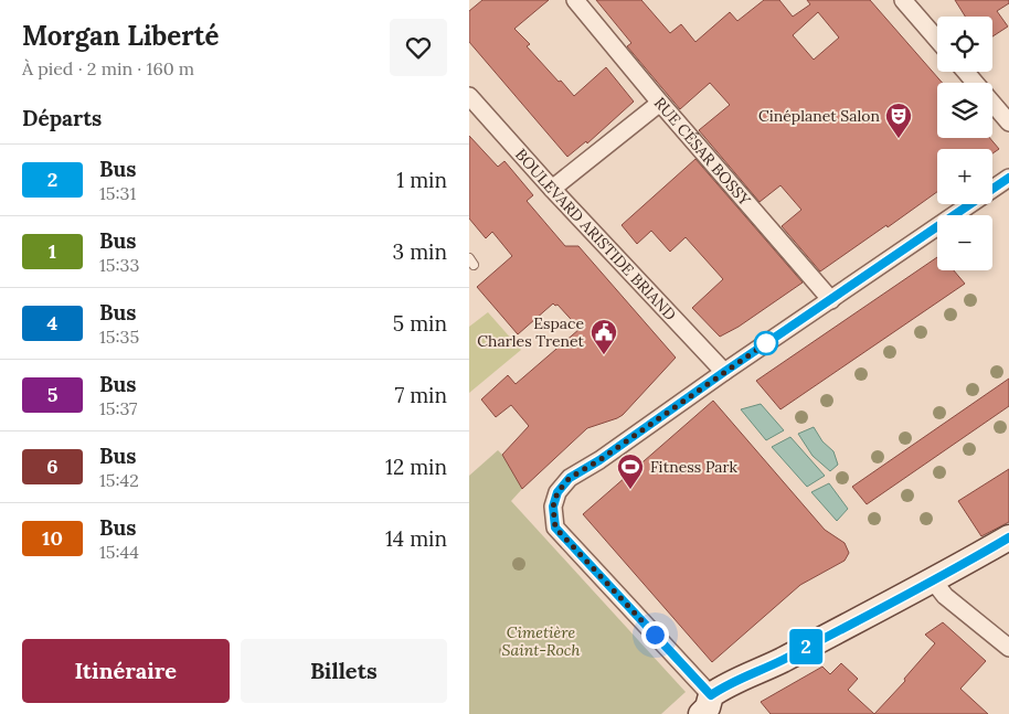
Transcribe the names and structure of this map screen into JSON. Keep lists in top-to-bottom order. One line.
{"streets":{"street":["RUE CÉSAR BOSSY","BOULEVARD ARISTIDE BRIAND"]},"parks":["Cimetière Saint-Roch"],"places":{"theatre":["Cinéplanet Salon"],"public building":["Espace Charles Trenet"],"sports":["Fitness Park"]},"lines":["bus line 2"],"page":{"heading":[["Morgan Liberté","À pied · 2 min · 160 m"],"Départs"],"on_map":"2","map_buttons":["+","−"],"list":[{"mark":"2","name":"Bus","note":"15:31","value":"1 min"},{"mark":"1","name":"Bus","note":"15:33","value":"3 min"},{"mark":"4","name":"Bus","note":"15:35","value":"5 min"},{"mark":"5","name":"Bus","note":"15:37","value":"7 min"},{"mark":"6","name":"Bus","note":"15:42","value":"12 min"},{"mark":"10","name":"Bus","note":"15:44","value":"14 min"}],"buttons":["Itinéraire","Billets"]}}
